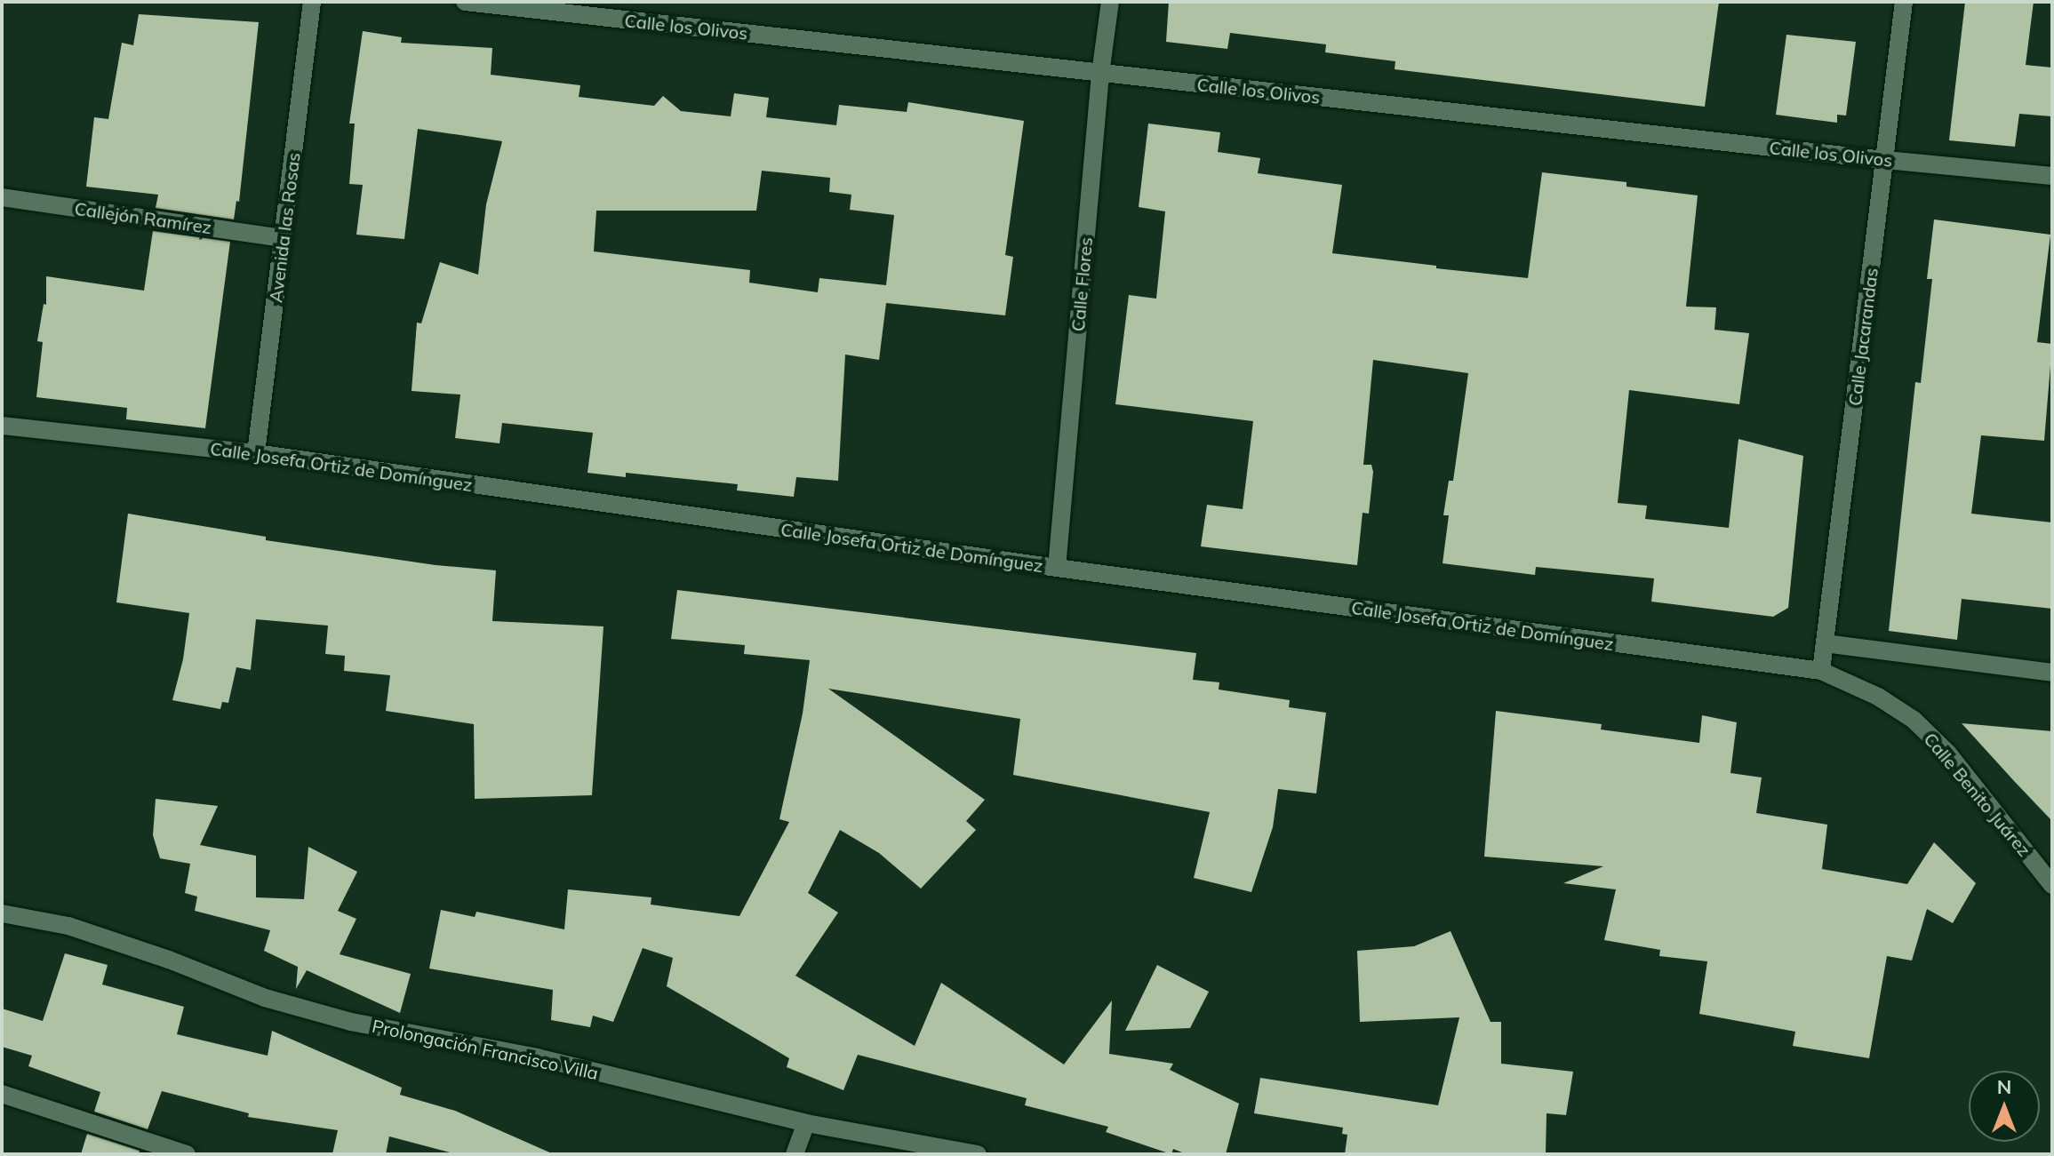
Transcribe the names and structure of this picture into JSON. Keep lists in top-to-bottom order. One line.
{"streets":{"street":["Calle los Olivos","Callejón Ramírez","Avenida las Rosas","Calle Flores","Calle Jacarandas","Calle Josefa Ortiz de Domínguez","Calle Benito Juárez","Prolongación Francisco Villa"]},"crossings":[["Calle los Olivos","Calle Flores"],["Calle los Olivos","Calle Jacarandas"],["Callejón Ramírez","Avenida las Rosas"],["Avenida las Rosas","Calle Josefa Ortiz de Domínguez"],["Calle Flores","Calle Josefa Ortiz de Domínguez"],["Calle Jacarandas","Calle Josefa Ortiz de Domínguez"],["Calle Jacarandas","Calle Benito Juárez"],["Calle Josefa Ortiz de Domínguez","Calle Benito Juárez"]],"north":"top"}
